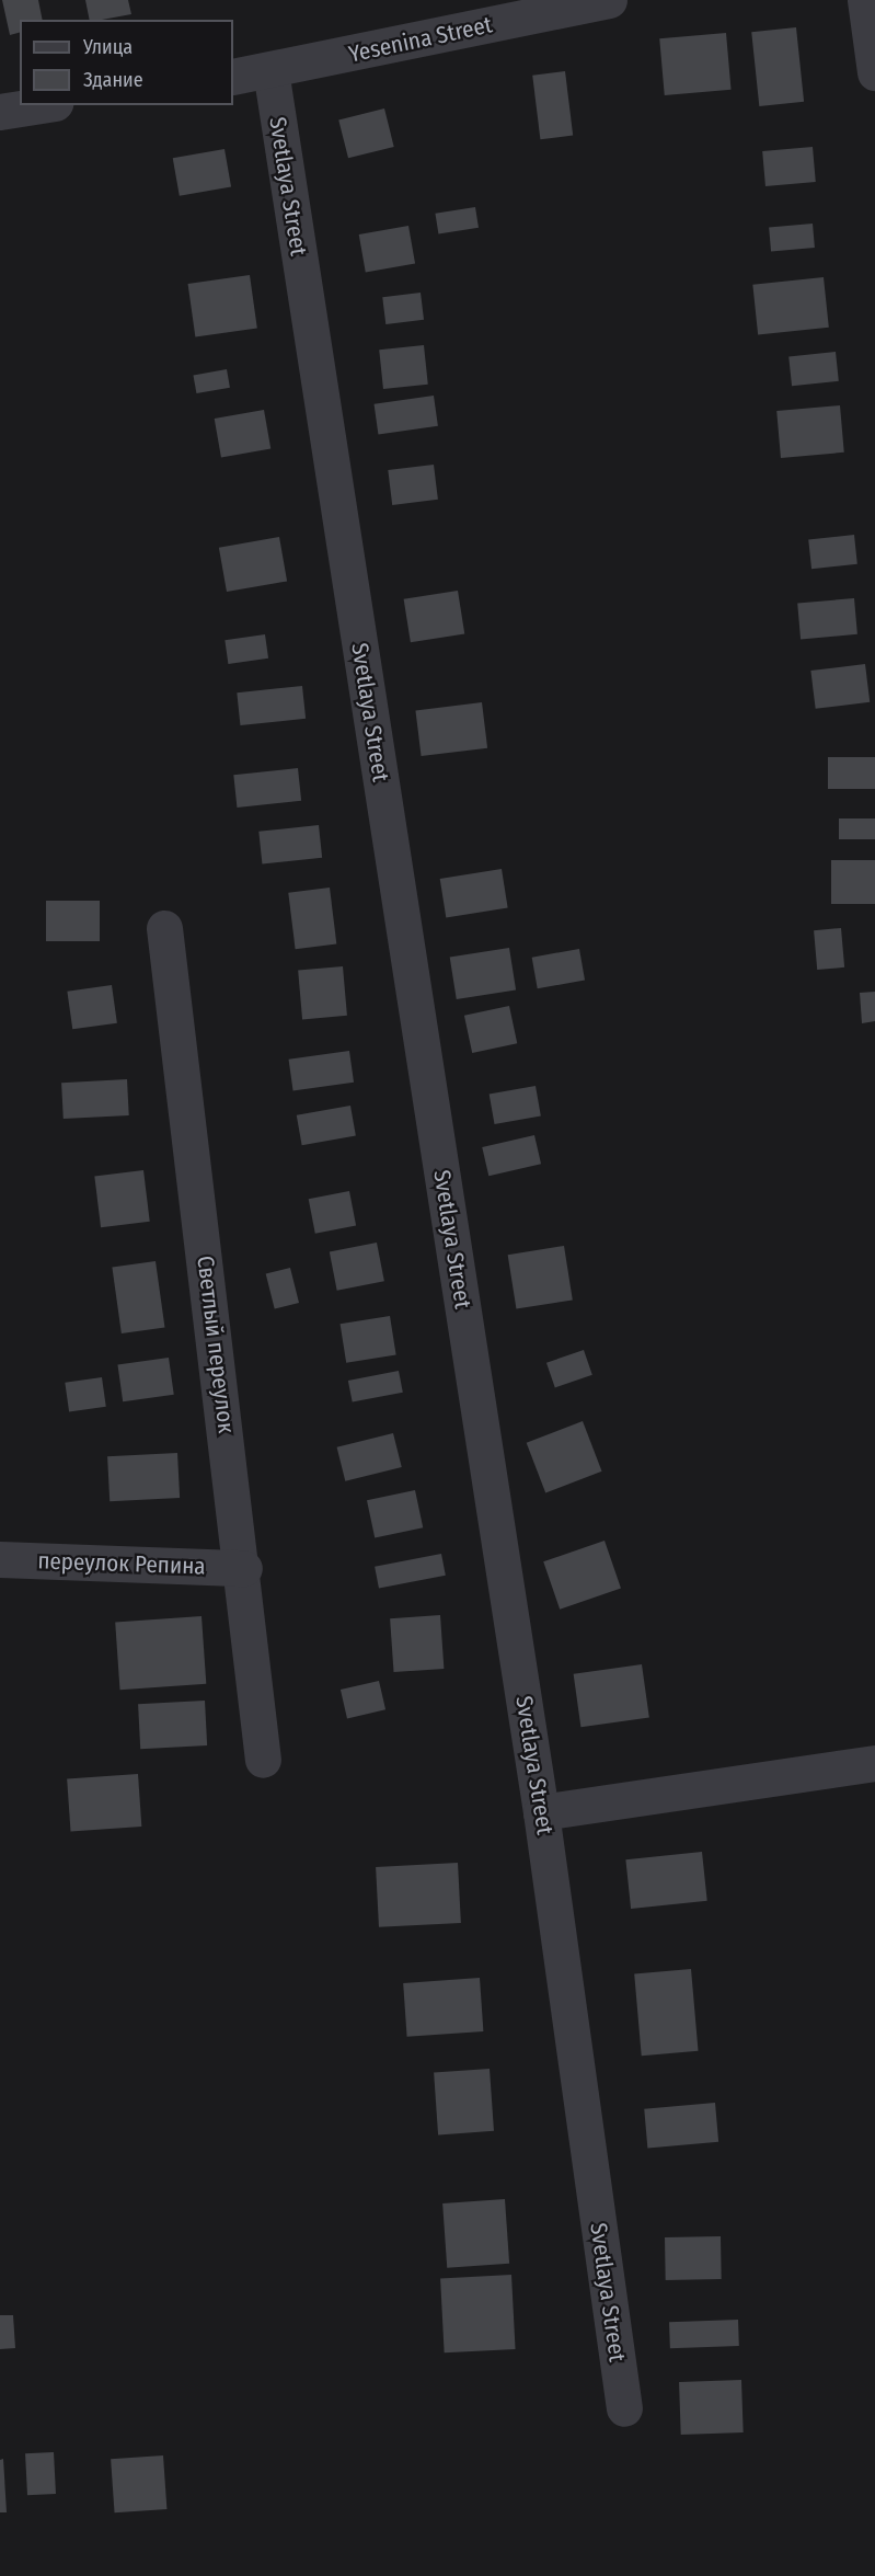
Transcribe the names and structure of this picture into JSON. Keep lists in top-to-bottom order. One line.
{"streets":{"street":["Yesenina Street","Svetlaya Street","Светлый переулок","переулок Репина"]},"crossings":[["Yesenina Street","Svetlaya Street"],["Светлый переулок","переулок Репина"]],"legend":["Улица","Здание"]}
